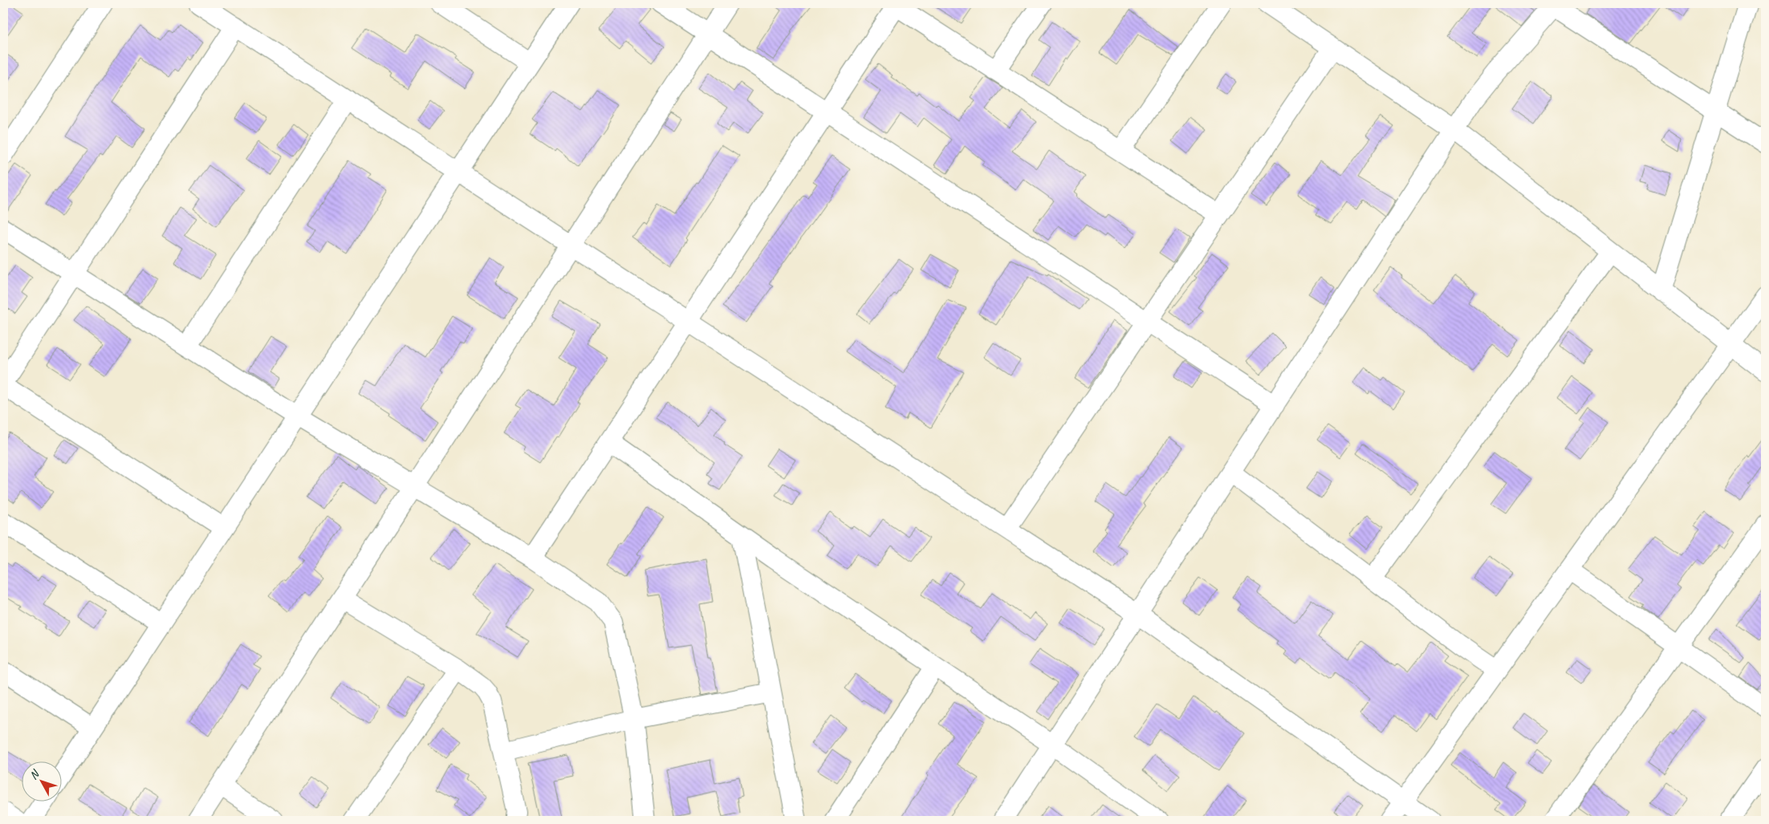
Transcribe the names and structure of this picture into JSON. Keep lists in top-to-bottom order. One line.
{"north":"top left"}
